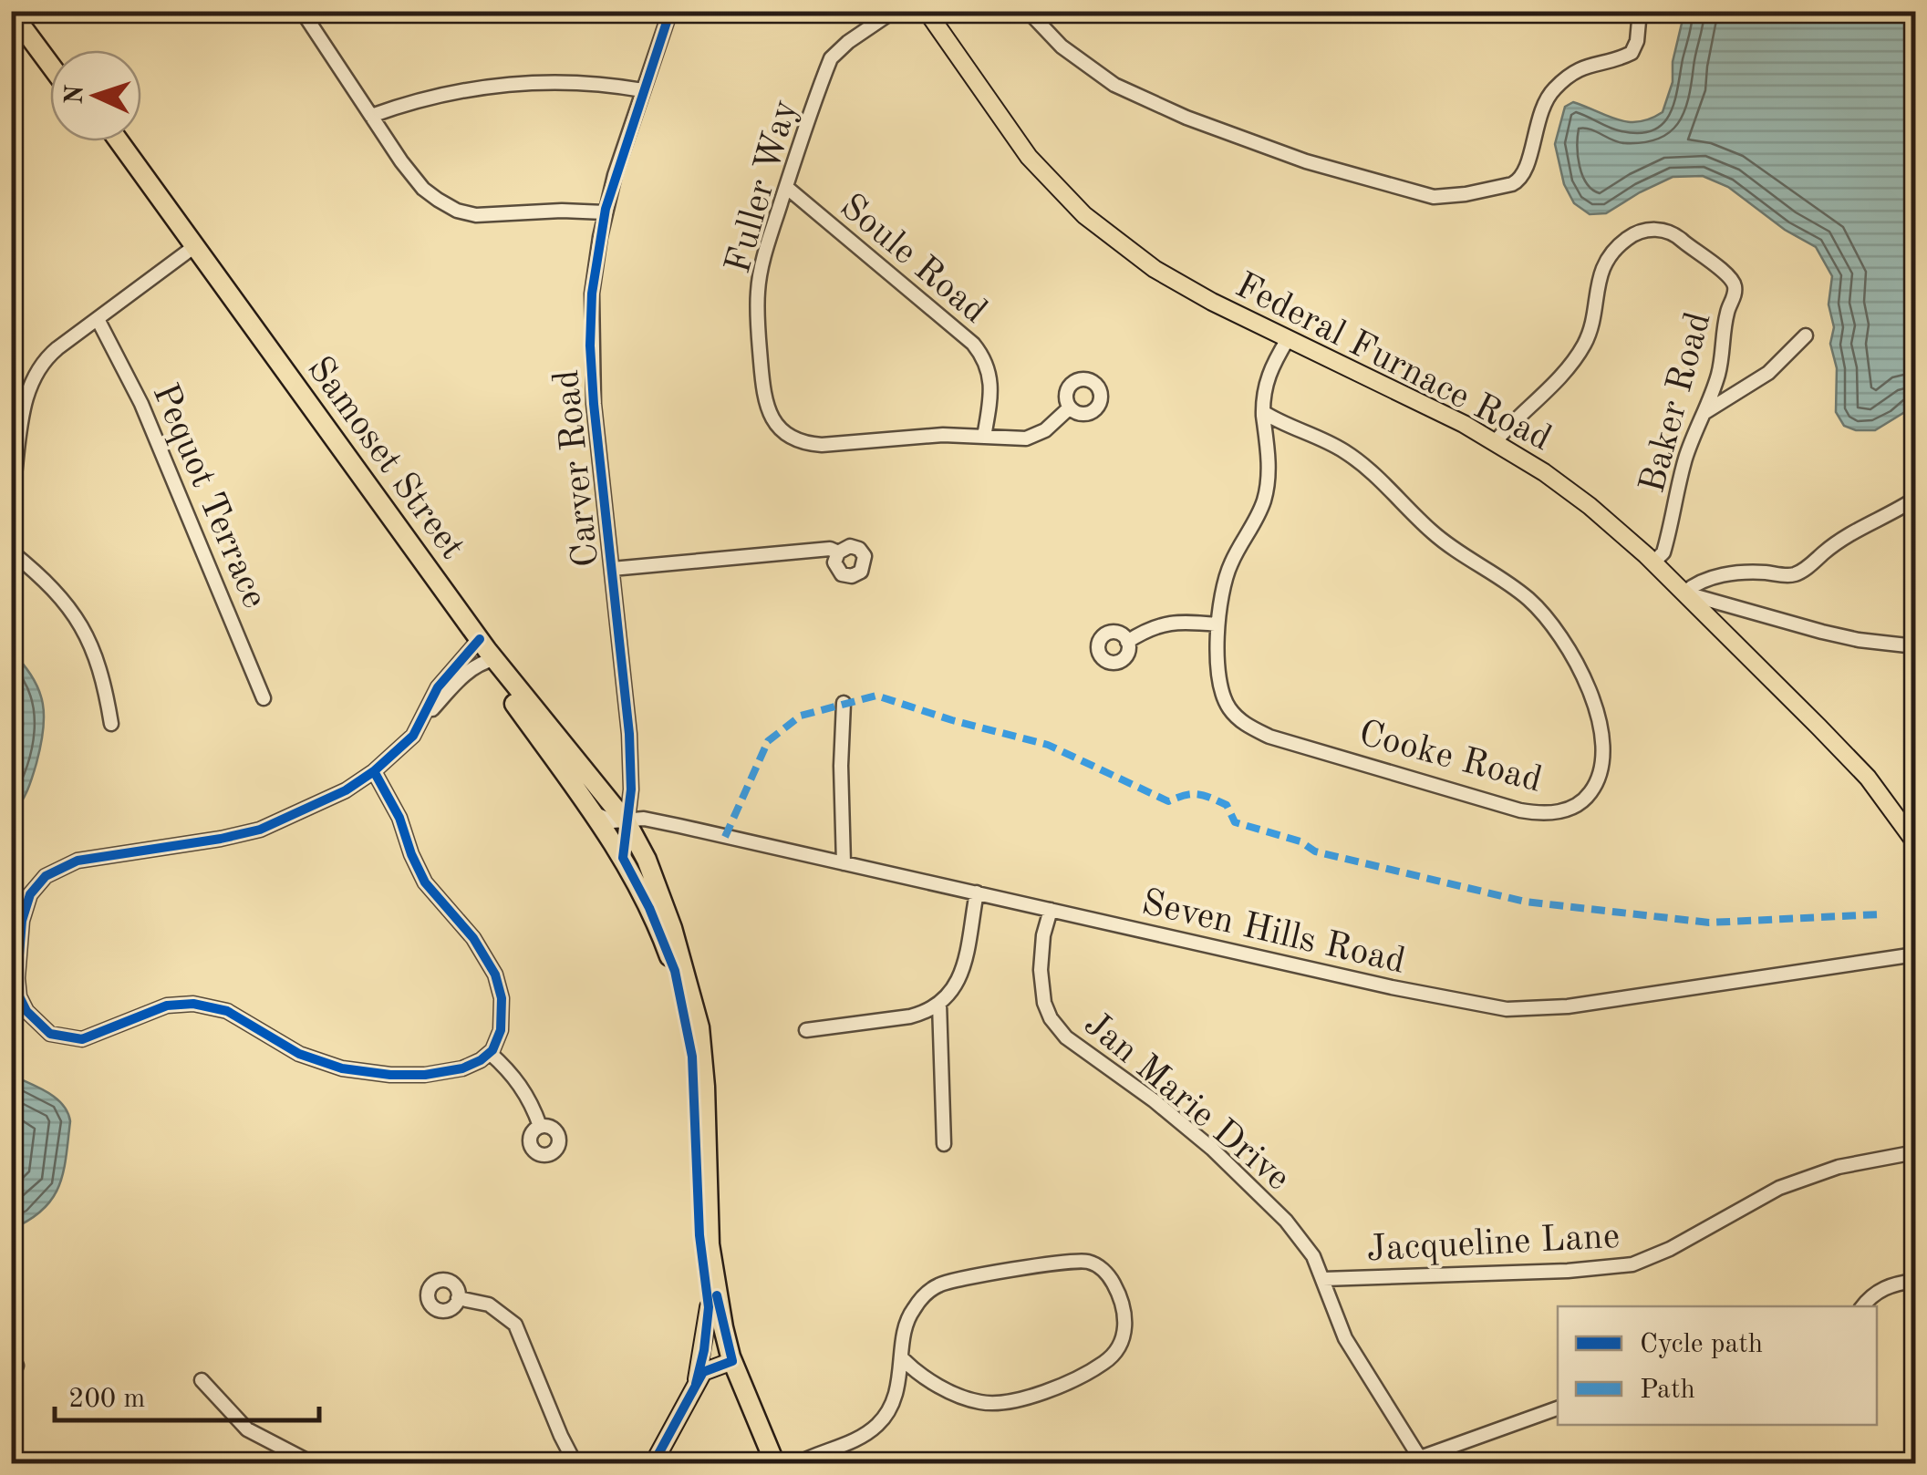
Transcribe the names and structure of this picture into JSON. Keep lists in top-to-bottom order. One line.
{"streets":{"highway":["Samoset Street"],"main road":["Federal Furnace Road"],"street":["Fuller Way","Soule Road","Baker Road","Carver Road","Pequot Terrace","Cooke Road","Seven Hills Road","Jan Marie Drive","Jacqueline Lane"]},"crossings":[["Fuller Way","Soule Road"],["Federal Furnace Road","Baker Road"],["Federal Furnace Road","Cooke Road"],["Samoset Street","Carver Road"],["Samoset Street","Seven Hills Road"],["Carver Road","Seven Hills Road"],["Seven Hills Road","Jan Marie Drive"],["Jan Marie Drive","Jacqueline Lane"]],"legend":["Cycle path","Path"],"scale_bar":"200 m","north":"left"}
